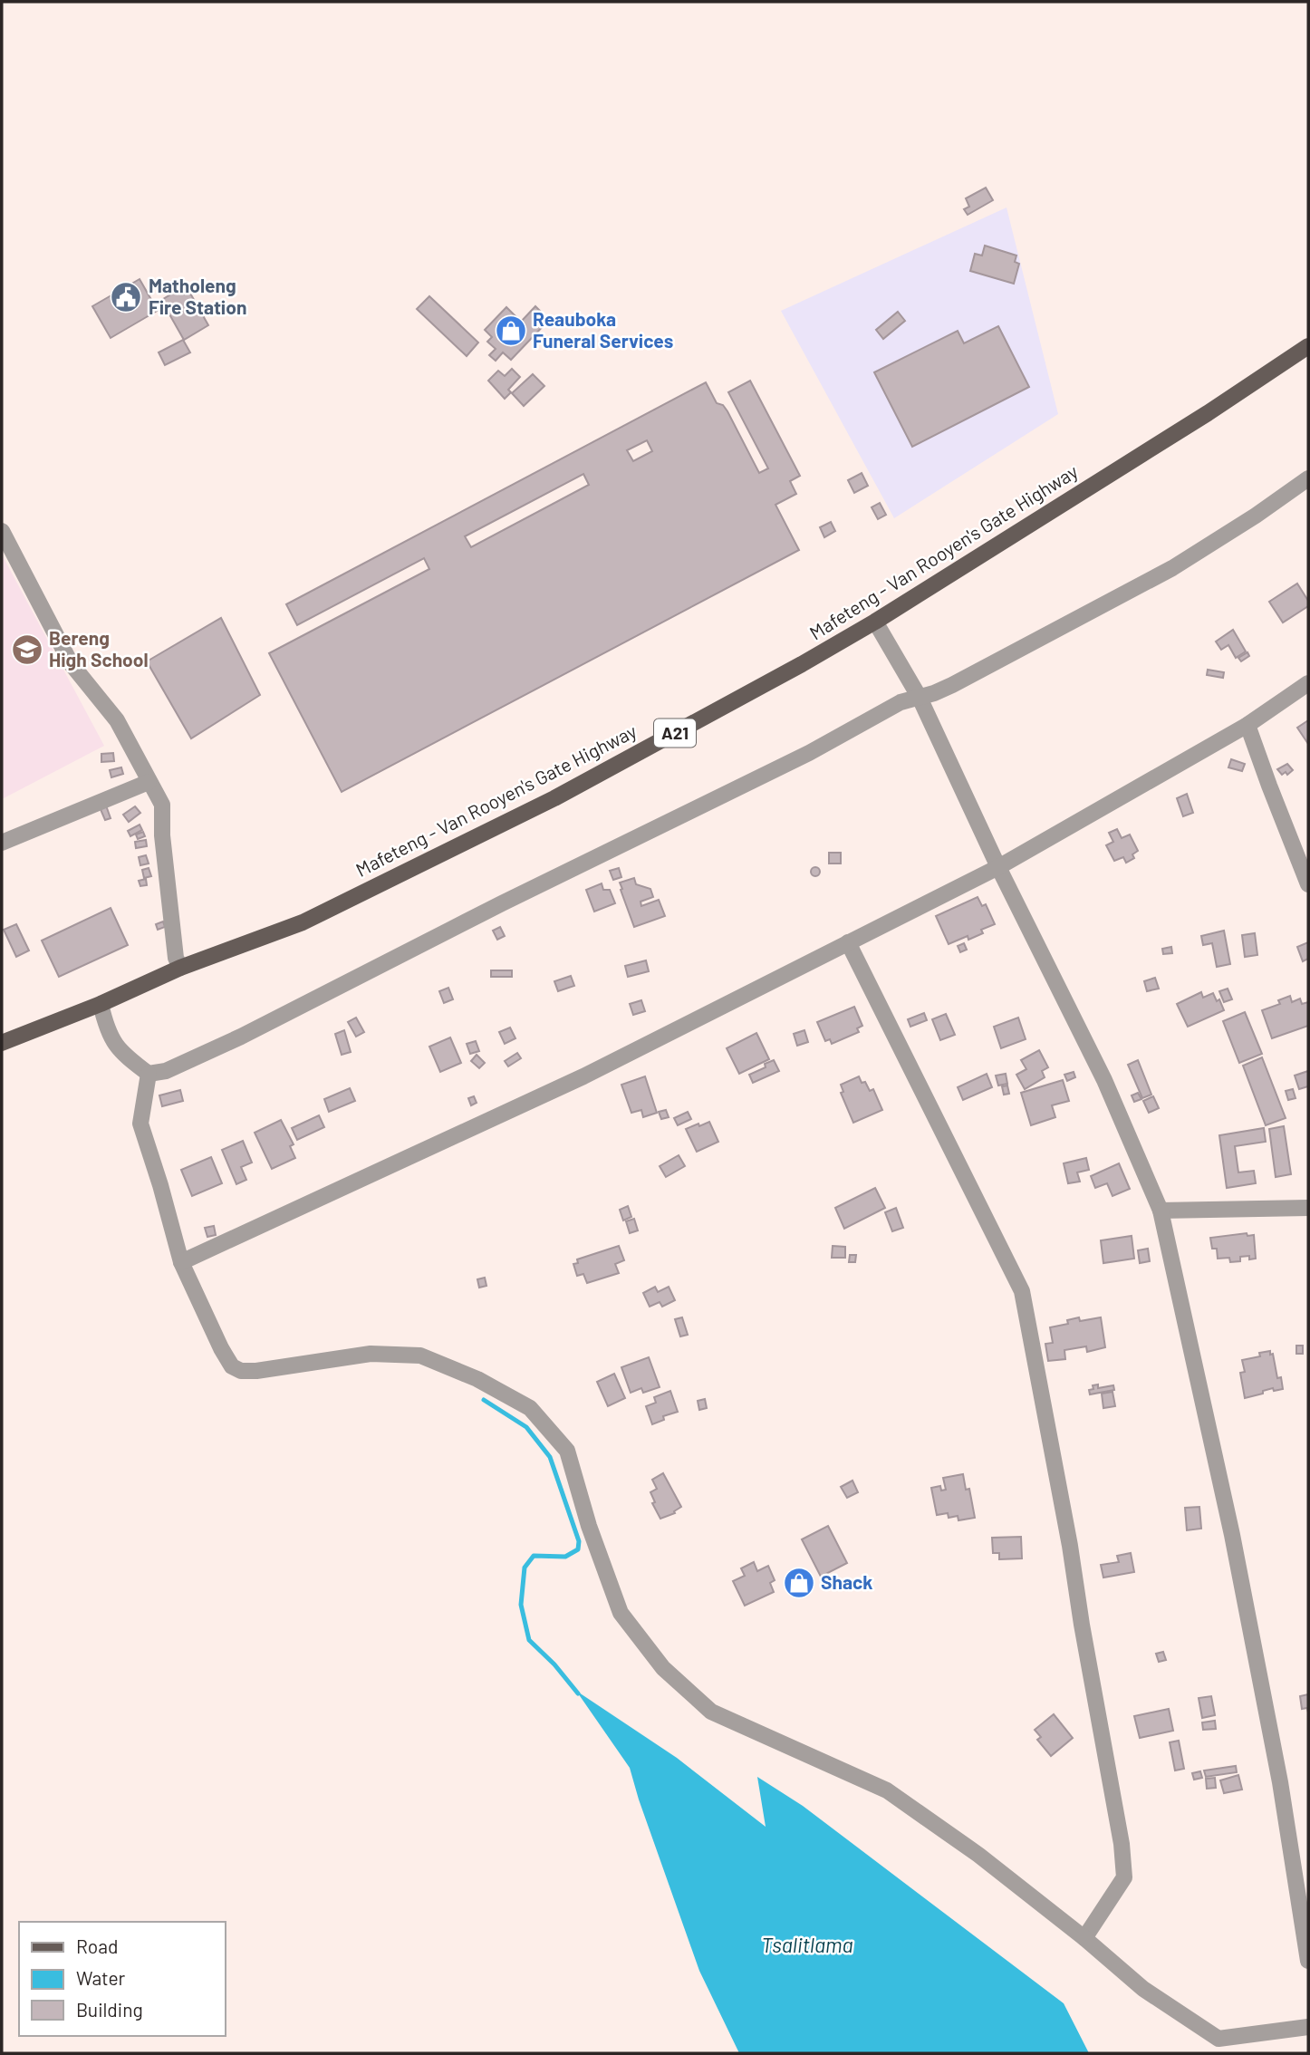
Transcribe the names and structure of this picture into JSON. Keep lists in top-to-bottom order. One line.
{"streets":{"main road":["Mafeteng - Van Rooyen's Gate Highway","A21"]},"water":["Tsalitlama"],"places":{"public building":["Matholeng Fire Station"],"shop":["Reauboka Funeral Services","Shack"],"school or university":["Bereng High School"]},"legend":["Road","Water","Building"]}
